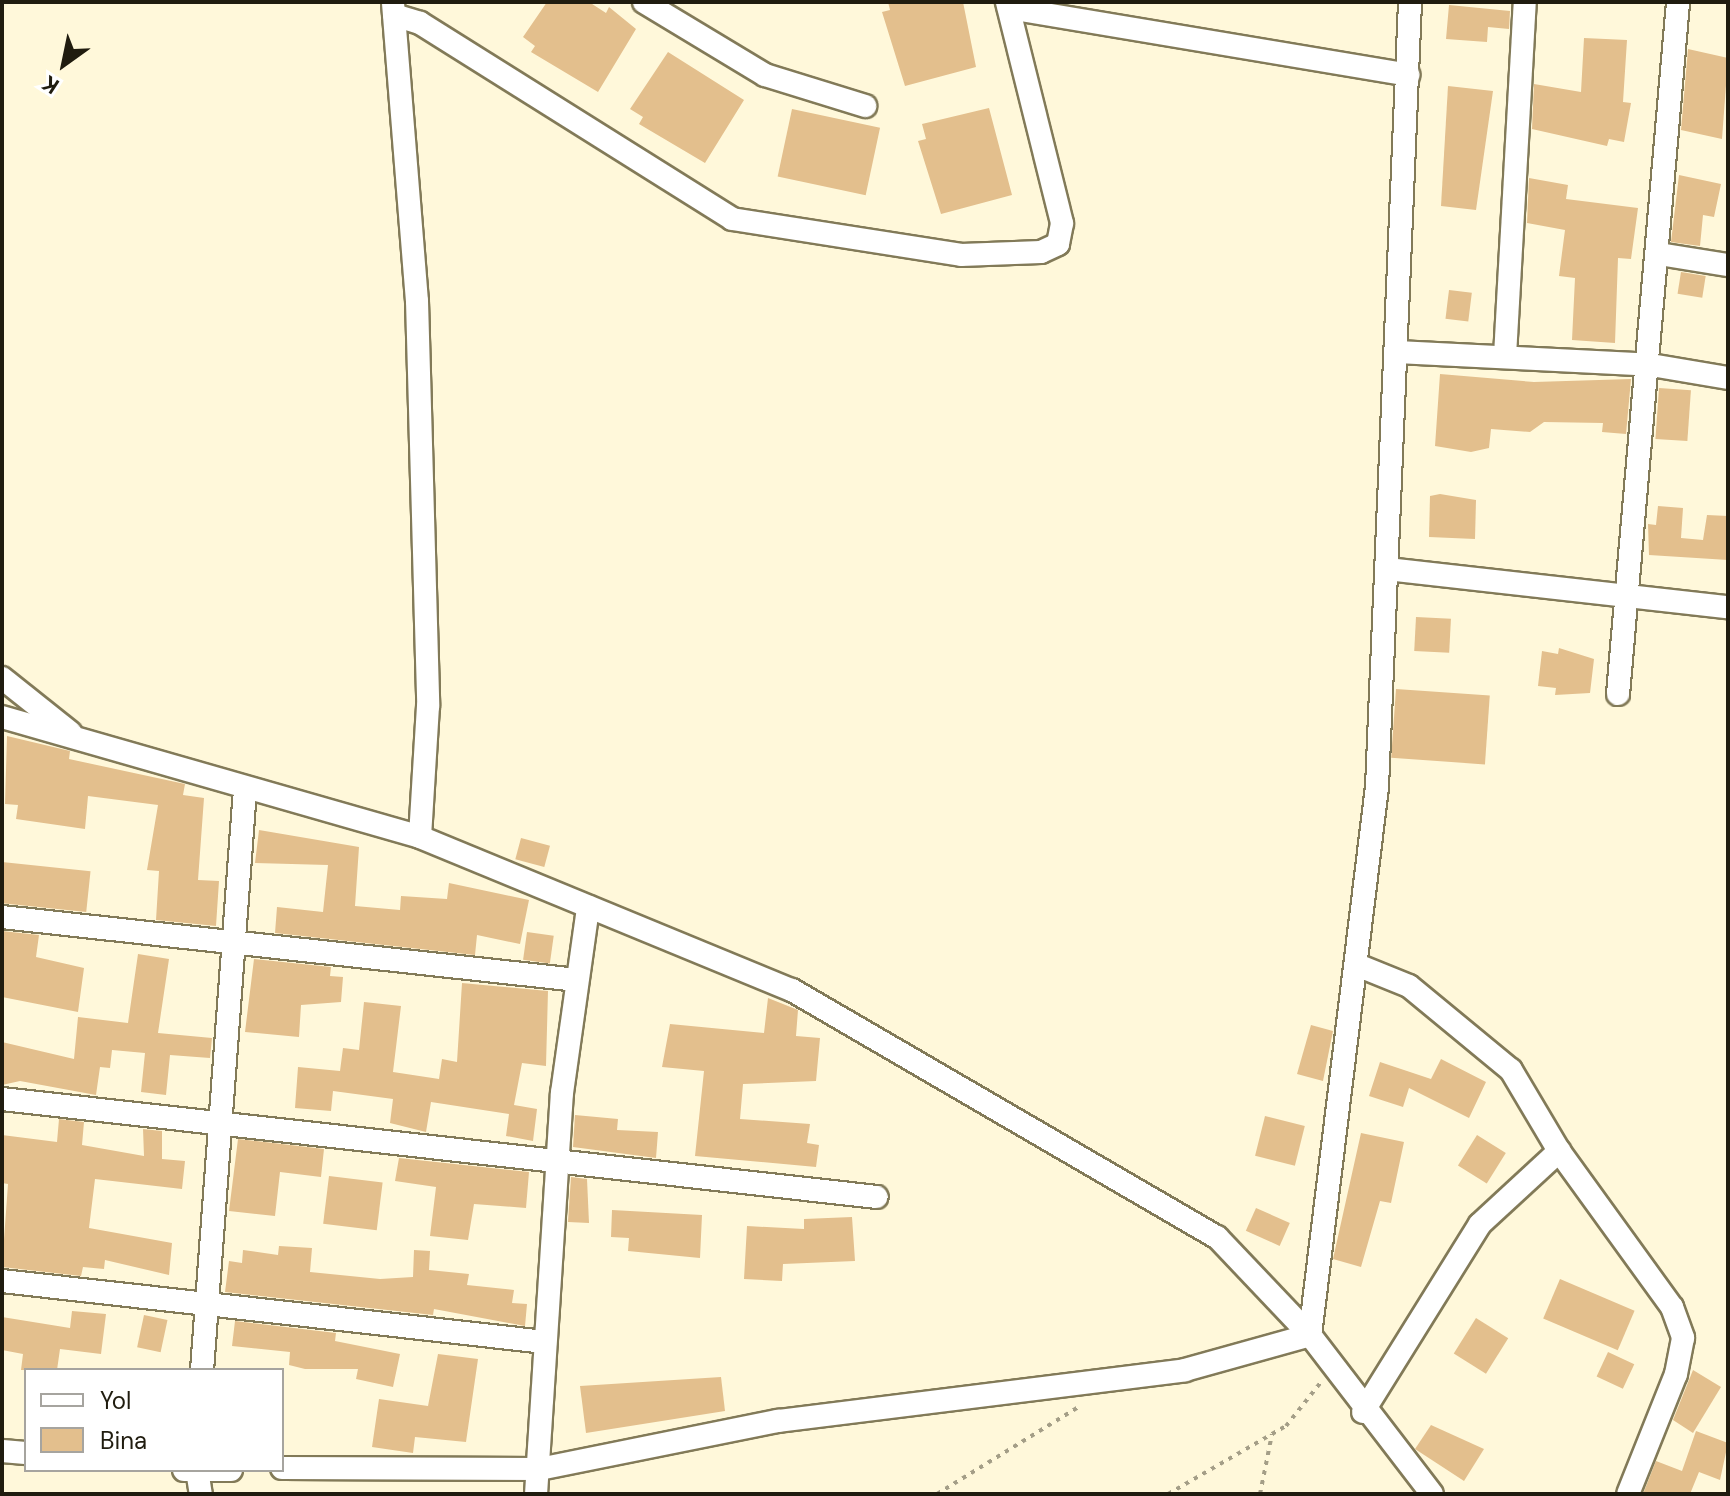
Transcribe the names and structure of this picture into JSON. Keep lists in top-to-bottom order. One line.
{"legend":["Yol","Bina"],"north":"bottom left"}
